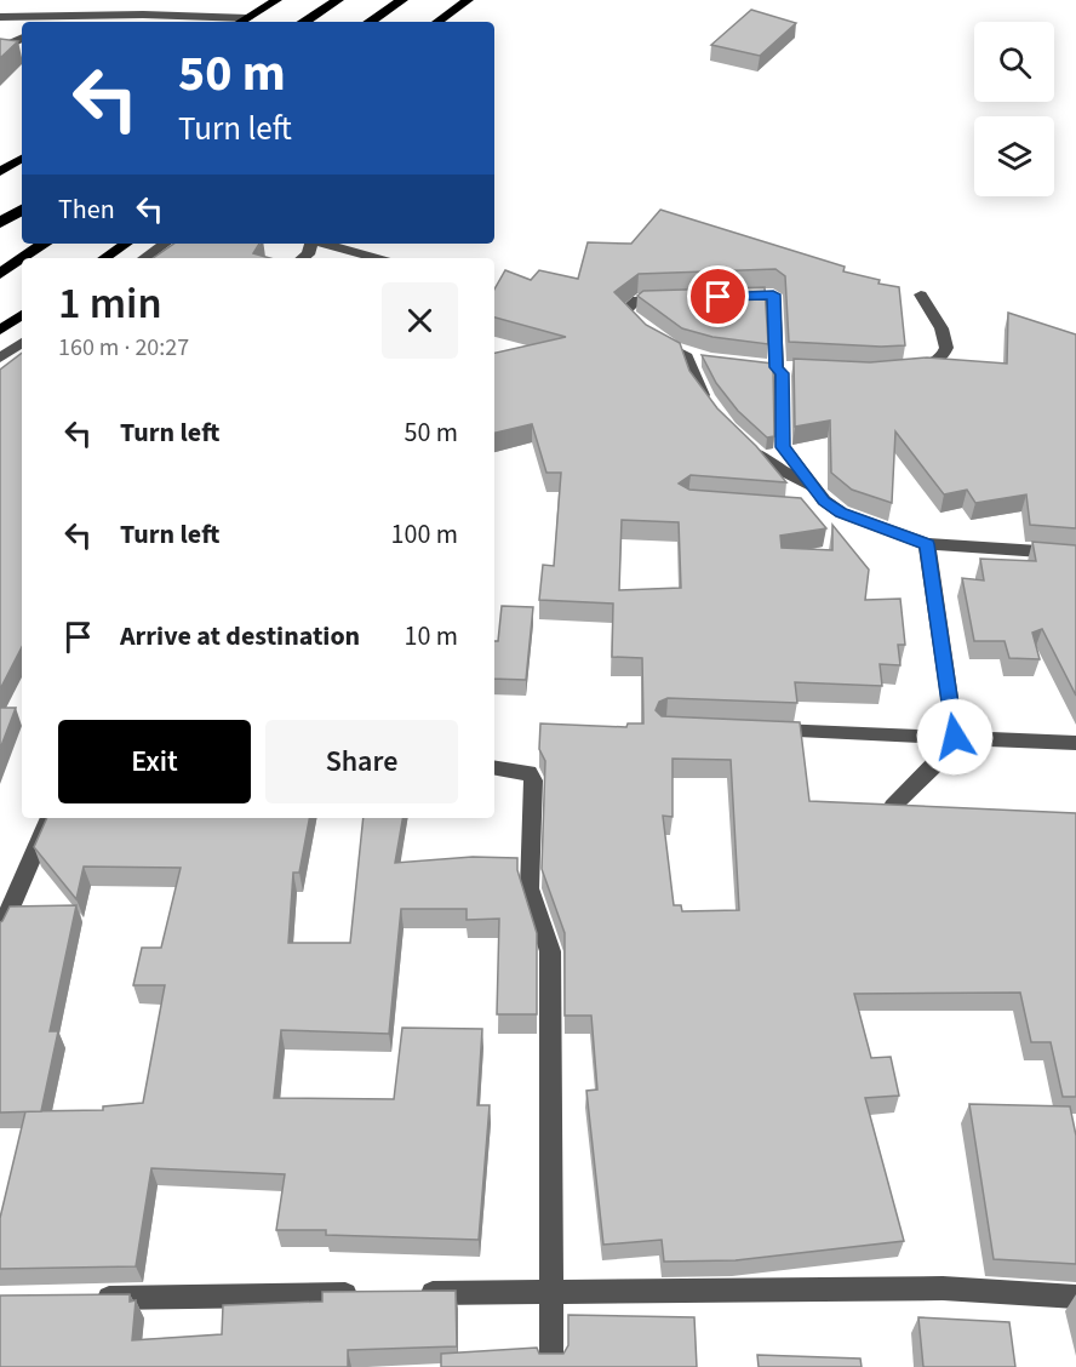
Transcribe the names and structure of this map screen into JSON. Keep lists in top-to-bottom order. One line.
{"page":{"turn":["50 m","Turn left"],"then":"Then","heading":["1 min","160 m · 20:27"],"list":[{"name":"Turn left","value":"50 m"},{"name":"Turn left","value":"100 m"},{"name":"Arrive at destination","value":"10 m"}],"buttons":["Exit","Share"]}}
